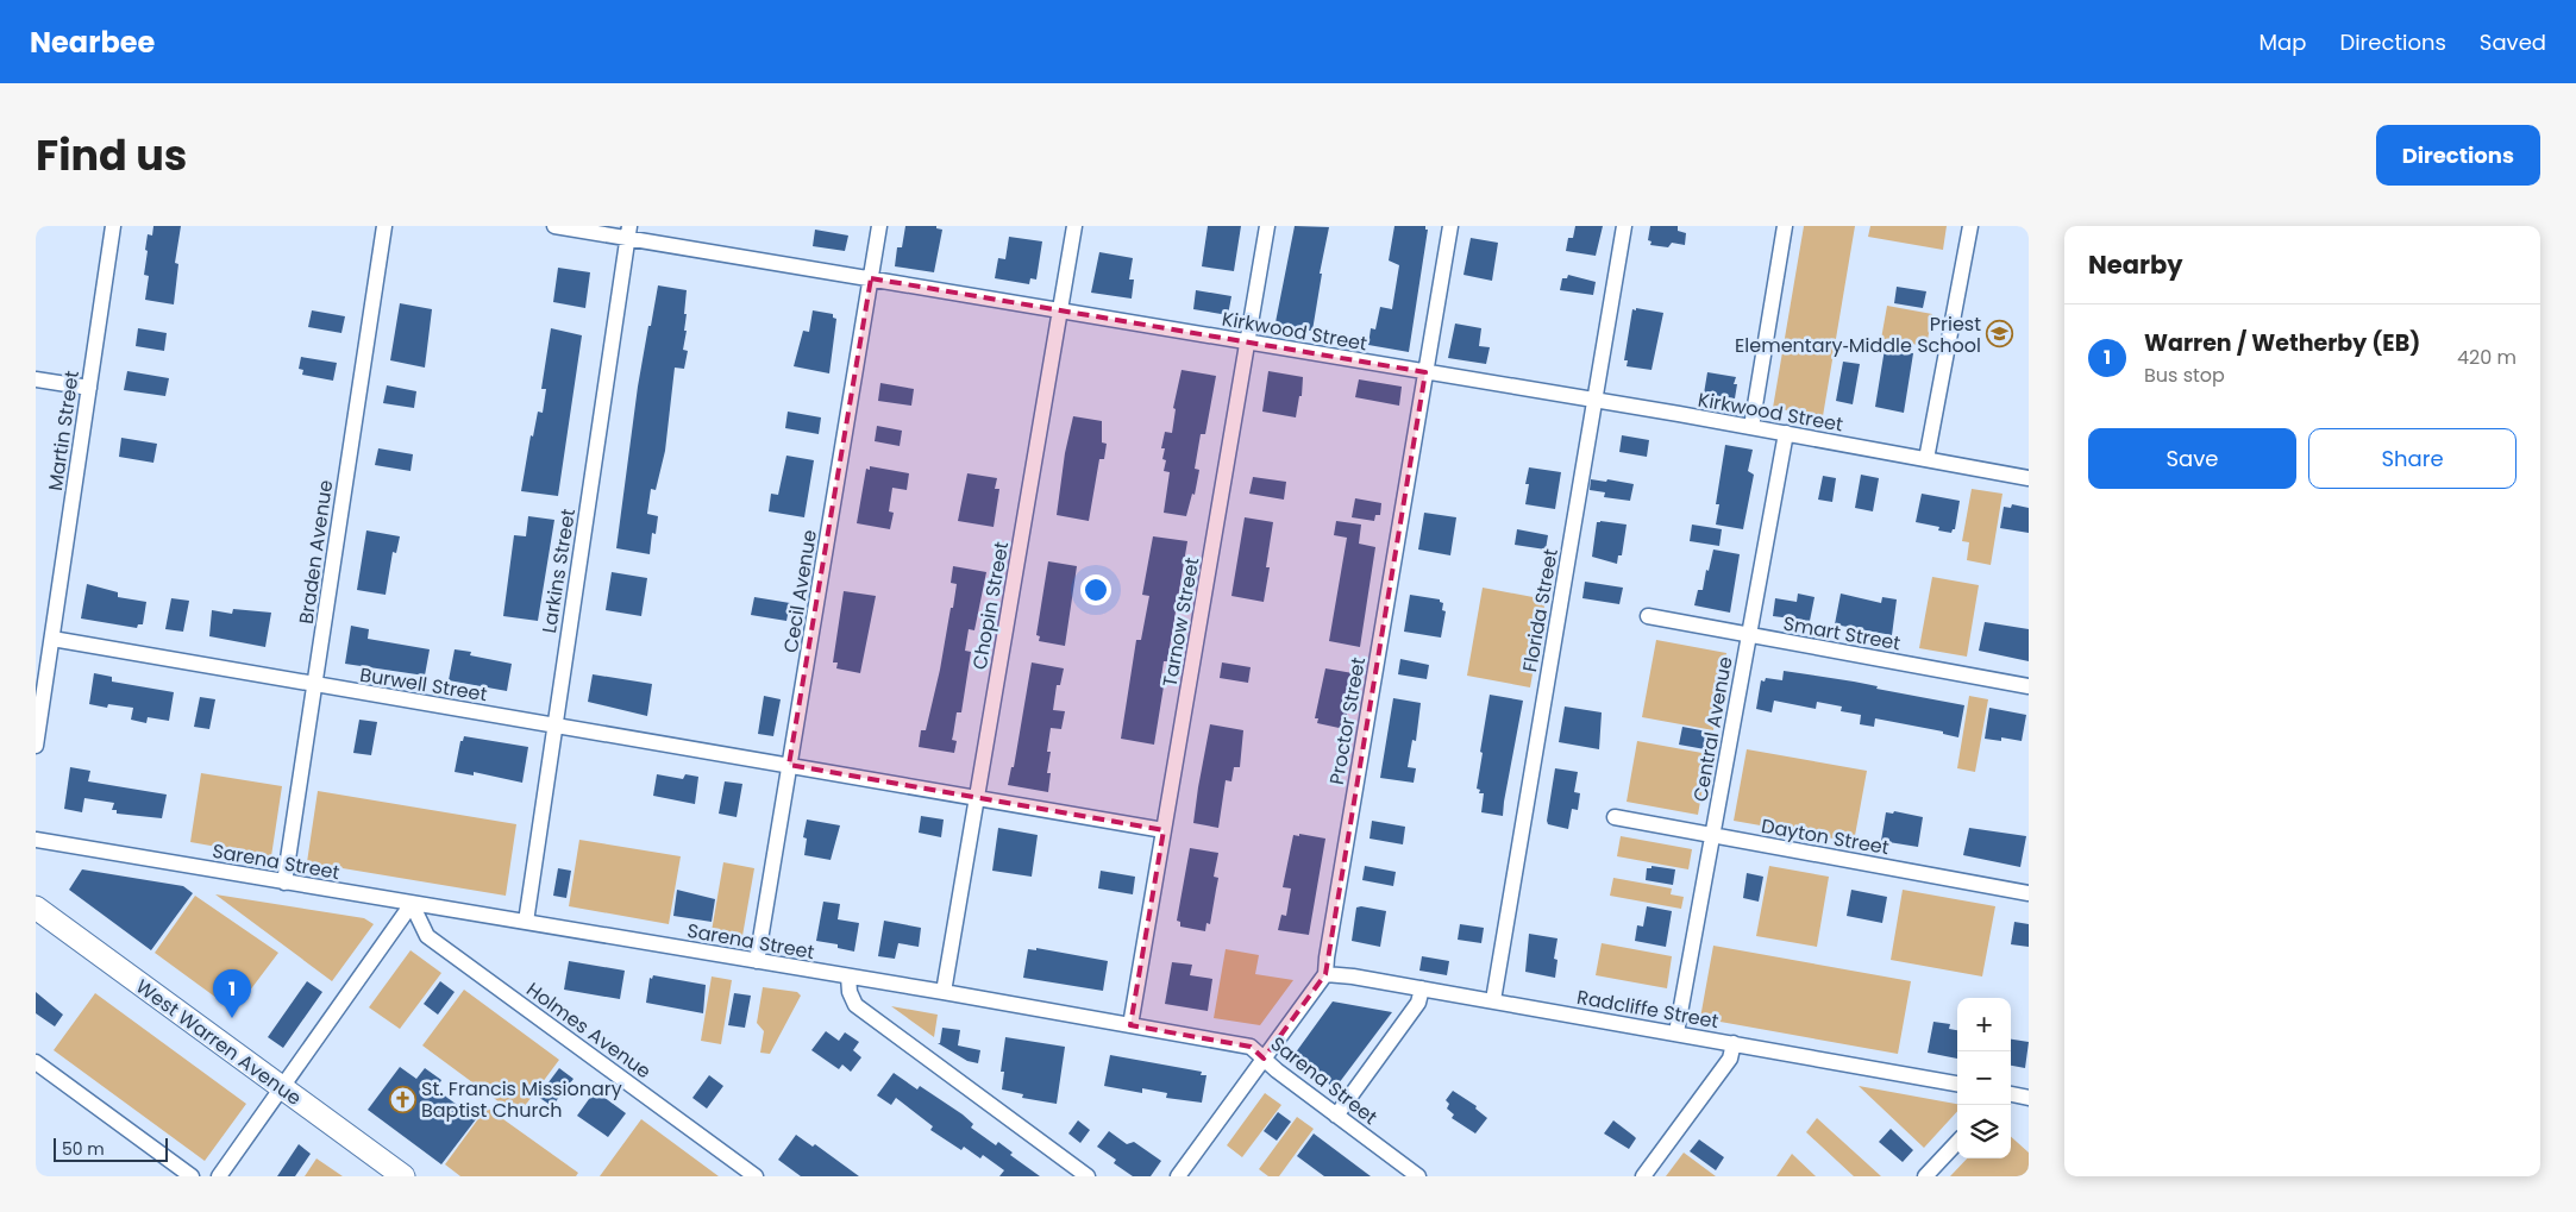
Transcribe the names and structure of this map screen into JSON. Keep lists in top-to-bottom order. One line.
{"streets":{"main road":["West Warren Avenue"],"street":["Kirkwood Street","Martin Street","Braden Avenue","Larkins Street","Cecil Avenue","Chopin Street","Florida Street","Tarnow Street","Smart Street","Burwell Street","Proctor Street","Central Avenue","Dayton Street","Sarena Street","Radcliffe Street","Holmes Avenue"]},"crossings":[["Kirkwood Street","Larkins Street"],["Kirkwood Street","Cecil Avenue"],["Kirkwood Street","Chopin Street"],["Kirkwood Street","Florida Street"],["Kirkwood Street","Tarnow Street"],["Kirkwood Street","Proctor Street"],["Kirkwood Street","Central Avenue"],["Martin Street","Burwell Street"],["Braden Avenue","Burwell Street"],["Braden Avenue","Sarena Street"],["Larkins Street","Burwell Street"],["Larkins Street","Sarena Street"],["Cecil Avenue","Burwell Street"],["Cecil Avenue","Sarena Street"],["Chopin Street","Burwell Street"],["Chopin Street","Sarena Street"],["Florida Street","Radcliffe Street"],["Tarnow Street","Burwell Street"],["Tarnow Street","Sarena Street"],["Smart Street","Central Avenue"],["Proctor Street","Sarena Street"],["Proctor Street","Radcliffe Street"],["Central Avenue","Dayton Street"],["Central Avenue","Radcliffe Street"],["Sarena Street","Holmes Avenue"]],"places":{"school or university":["Priest Elementary‑Middle School"],"church":["St. Francis Missionary Baptist Church"]},"scale_bar":"50 m","page":{"header":"Nearbee","nav":["Map","Directions","Saved"],"title":"Find us","buttons":["Directions",["Save","Share"]],"heading":"Nearby","list":[{"mark":"1","name":"Warren / Wetherby (EB)","note":"Bus stop","value":"420 m"}],"pins":"1","map_buttons":["+","−"],"scale":"50 m"}}
